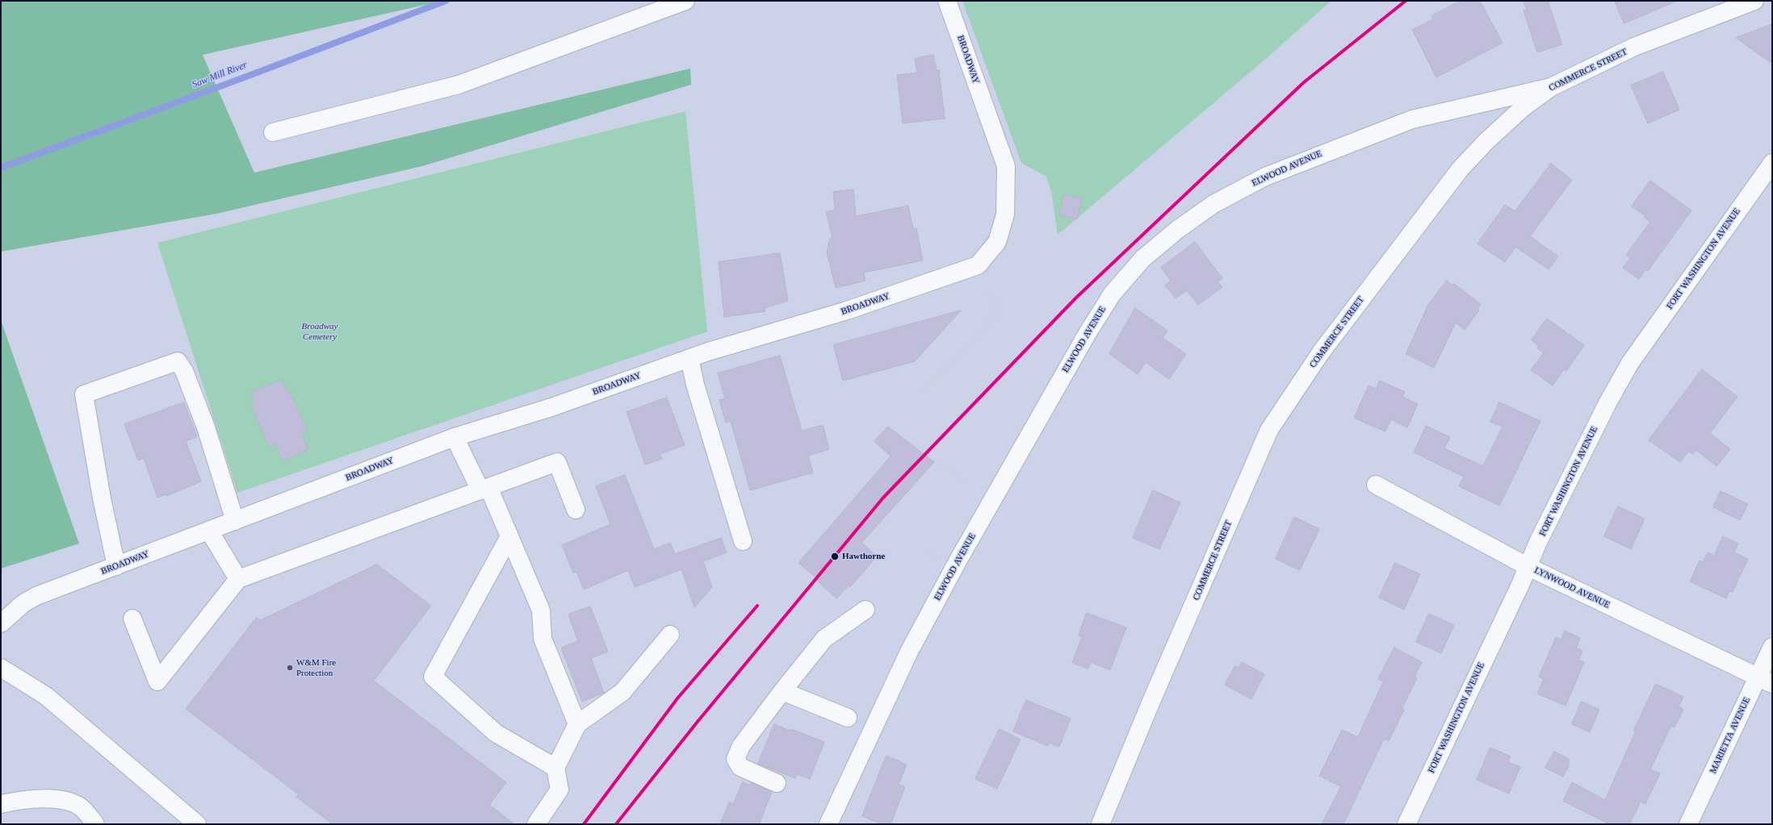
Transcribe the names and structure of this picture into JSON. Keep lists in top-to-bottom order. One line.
{"streets":{"street":["BROADWAY","COMMERCE STREET","ELWOOD AVENUE","FORT WASHINGTON AVENUE","LYNWOOD AVENUE","MARIETTA AVENUE"]},"crossings":[["COMMERCE STREET","ELWOOD AVENUE"],["FORT WASHINGTON AVENUE","LYNWOOD AVENUE"],["LYNWOOD AVENUE","MARIETTA AVENUE"]],"water":["Saw Mill River"],"parks":["Broadway Cemetery"],"places":["Hawthorne","W&M Fire Protection"]}
